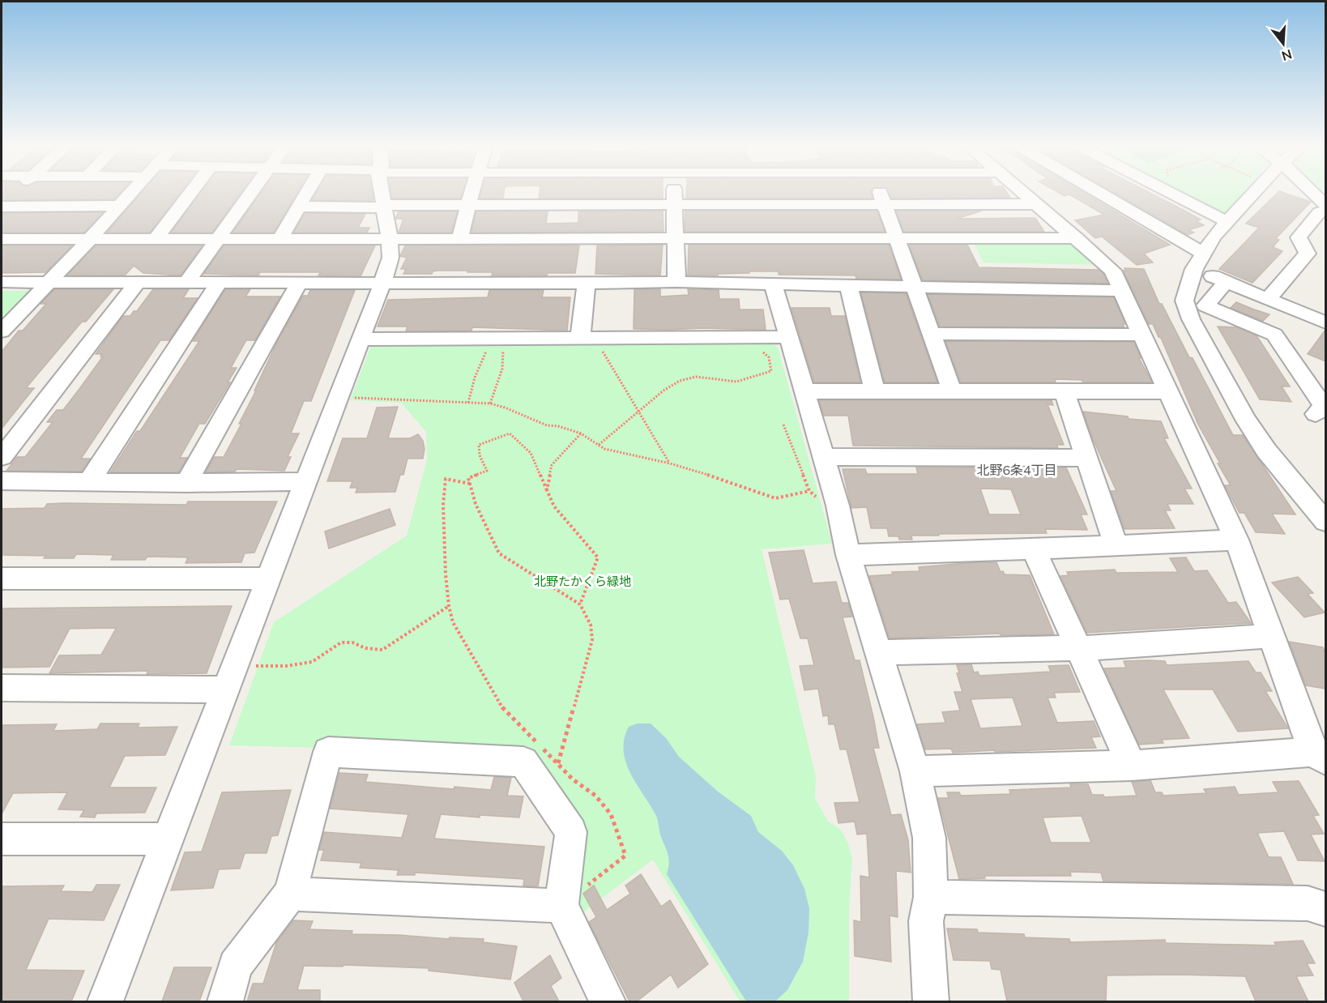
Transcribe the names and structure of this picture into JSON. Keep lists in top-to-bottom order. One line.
{"districts":["北野6条4丁目"],"parks":["北野たかくら緑地"],"north":"bottom"}
